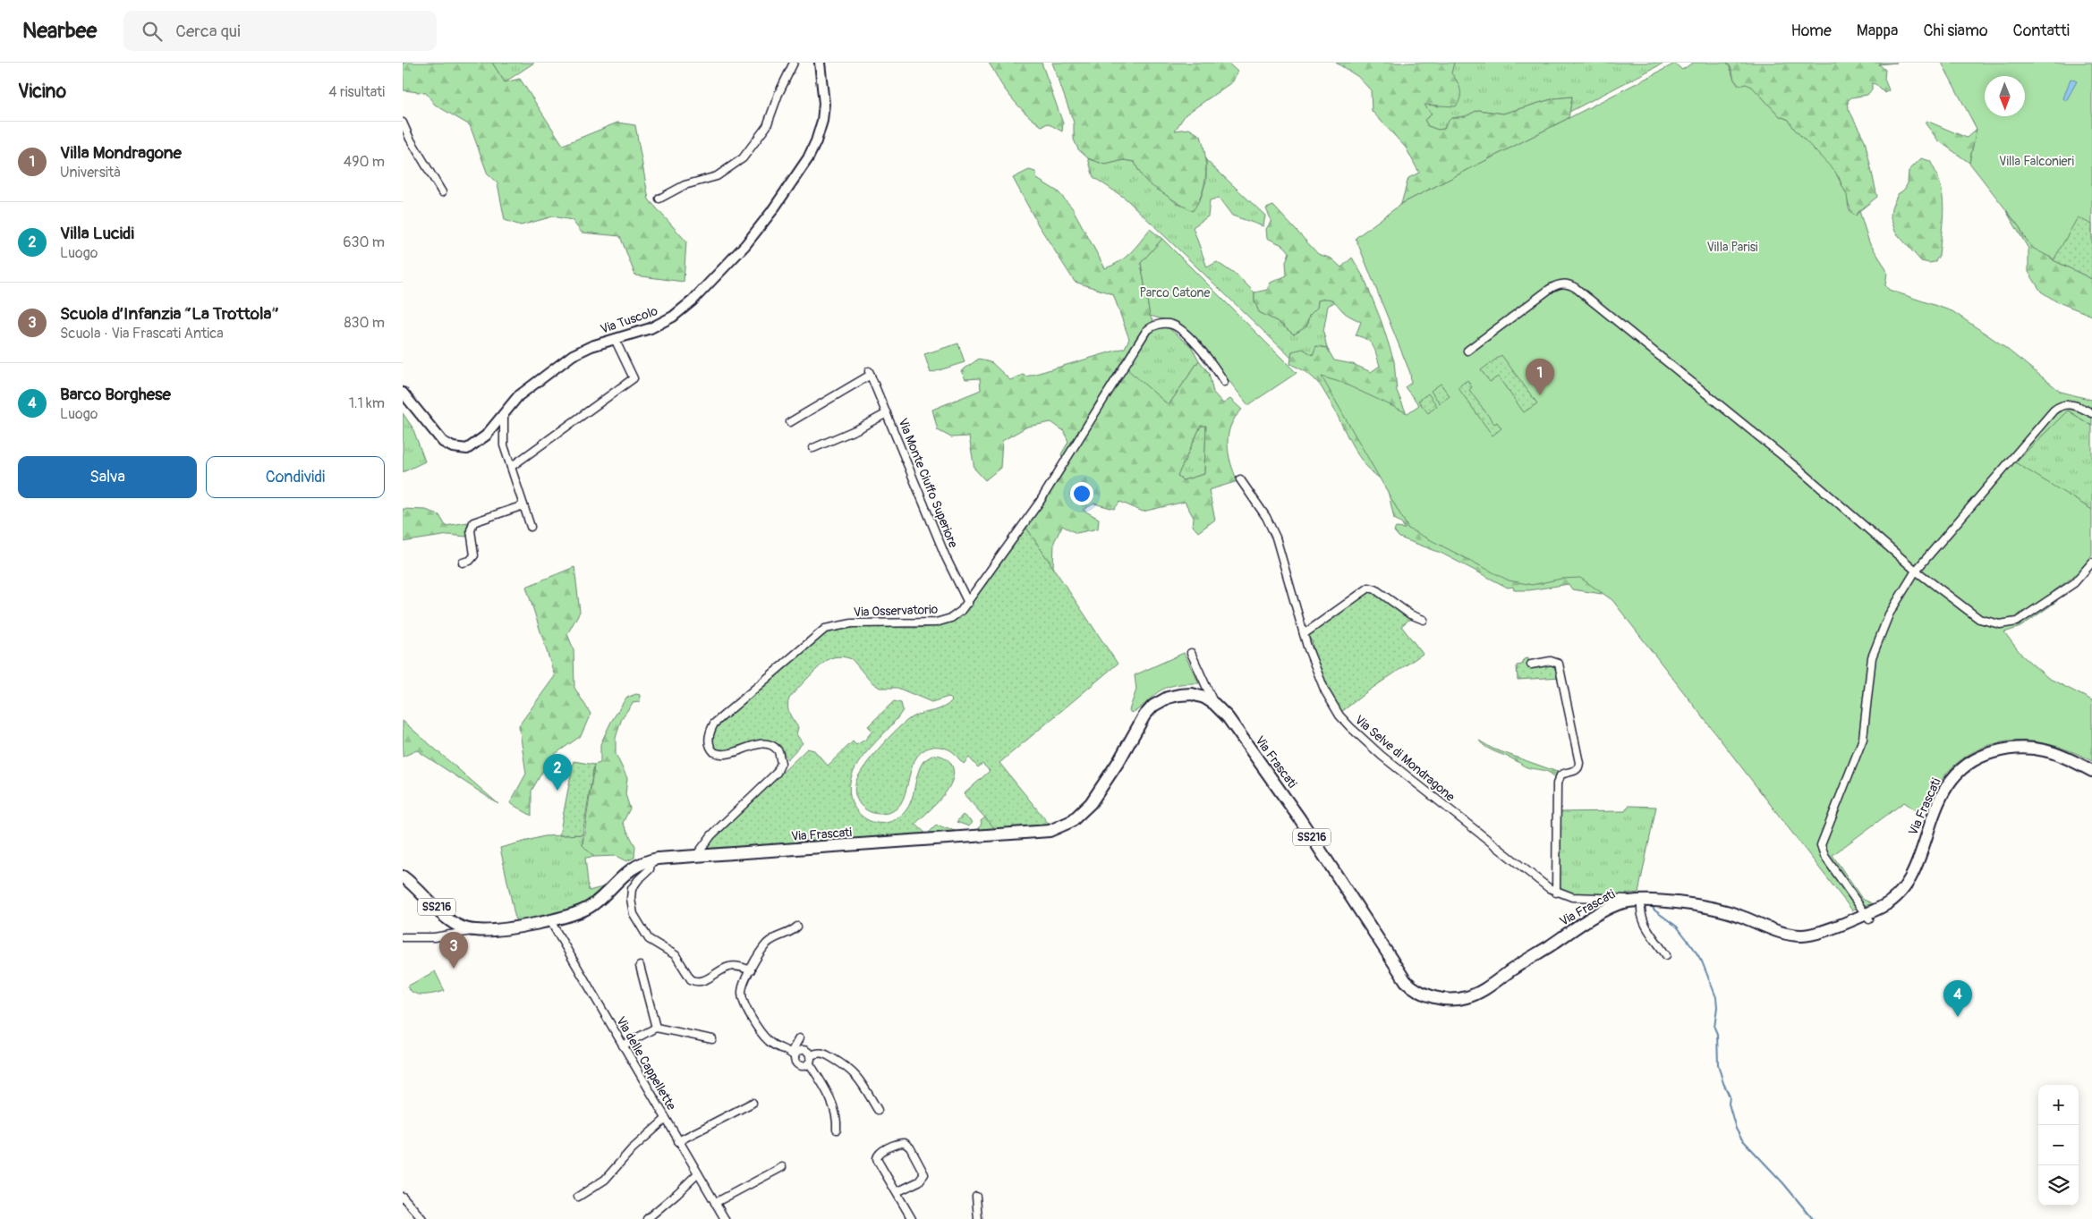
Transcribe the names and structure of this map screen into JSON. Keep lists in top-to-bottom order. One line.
{"streets":{"main road":["Via Frascati","SS216"],"street":["Via Tuscolo","Via Monte Ciuffo Superiore","Via Osservatorio","Via Selve di Mondragone","Via delle Cappellette"]},"crossings":[["Via Monte Ciuffo Superiore","Via Osservatorio"],["Via Osservatorio","Via Frascati"],["Via Selve di Mondragone","Via Frascati"],["Via Frascati","Via delle Cappellette"]],"parks":["Villa Falconieri","Villa Parisi","Parco Catone"],"north":"bottom","page":{"header":"Nearbee","search":"Cerca qui","nav":["Home","Mappa","Chi siamo","Contatti"],"heading":["Vicino","4 risultati"],"list":[{"mark":"1","name":"Villa Mondragone","note":"Università","value":"490 m"},{"mark":"2","name":"Villa Lucidi","note":"Luogo","value":"630 m"},{"mark":"3","name":"Scuola d’Infanzia “La Trottola”","note":"Scuola · Via Frascati Antica","value":"830 m"},{"mark":"4","name":"Barco Borghese","note":"Luogo","value":"1.1 km"}],"pins":["1","2","3","4"],"buttons":["Salva","Condividi"],"map_buttons":["+","−"]}}
